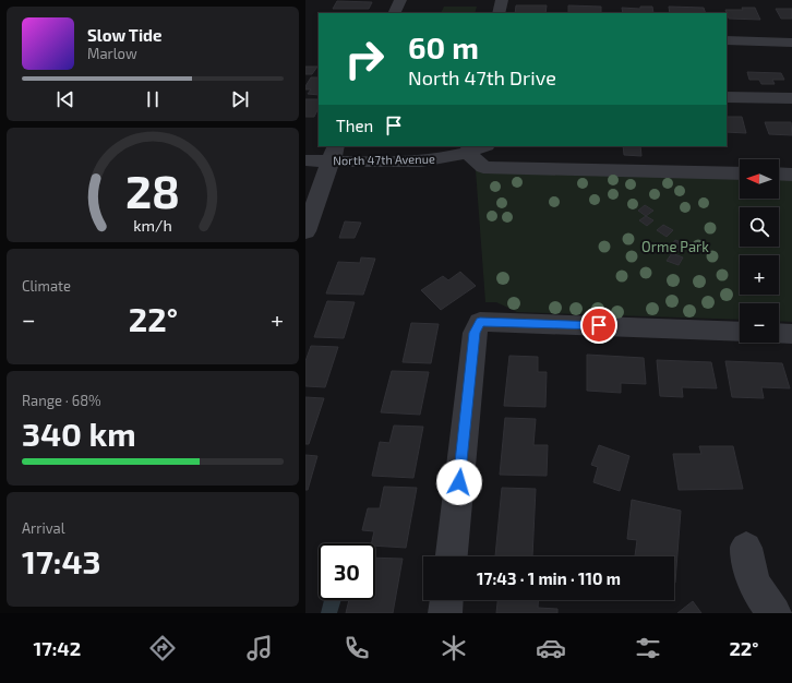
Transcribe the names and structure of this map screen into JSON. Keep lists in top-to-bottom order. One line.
{"streets":{"street":["North 47th Avenue"]},"parks":["Orme Park"],"north":"left","page":{"turn":["60 m","North 47th Drive"],"song":["Slow Tide","Marlow"],"then":"Then","map_buttons":["+","−"],"tile":["Climate",["Range · 68%","340 km"],["Arrival","17:43"]],"heat":["−","22°","+"],"limit":"30","trip":"17:43 · 1 min · 110 m","tabs":["17:42","22°"],"gauge":["28","km/h"]}}
